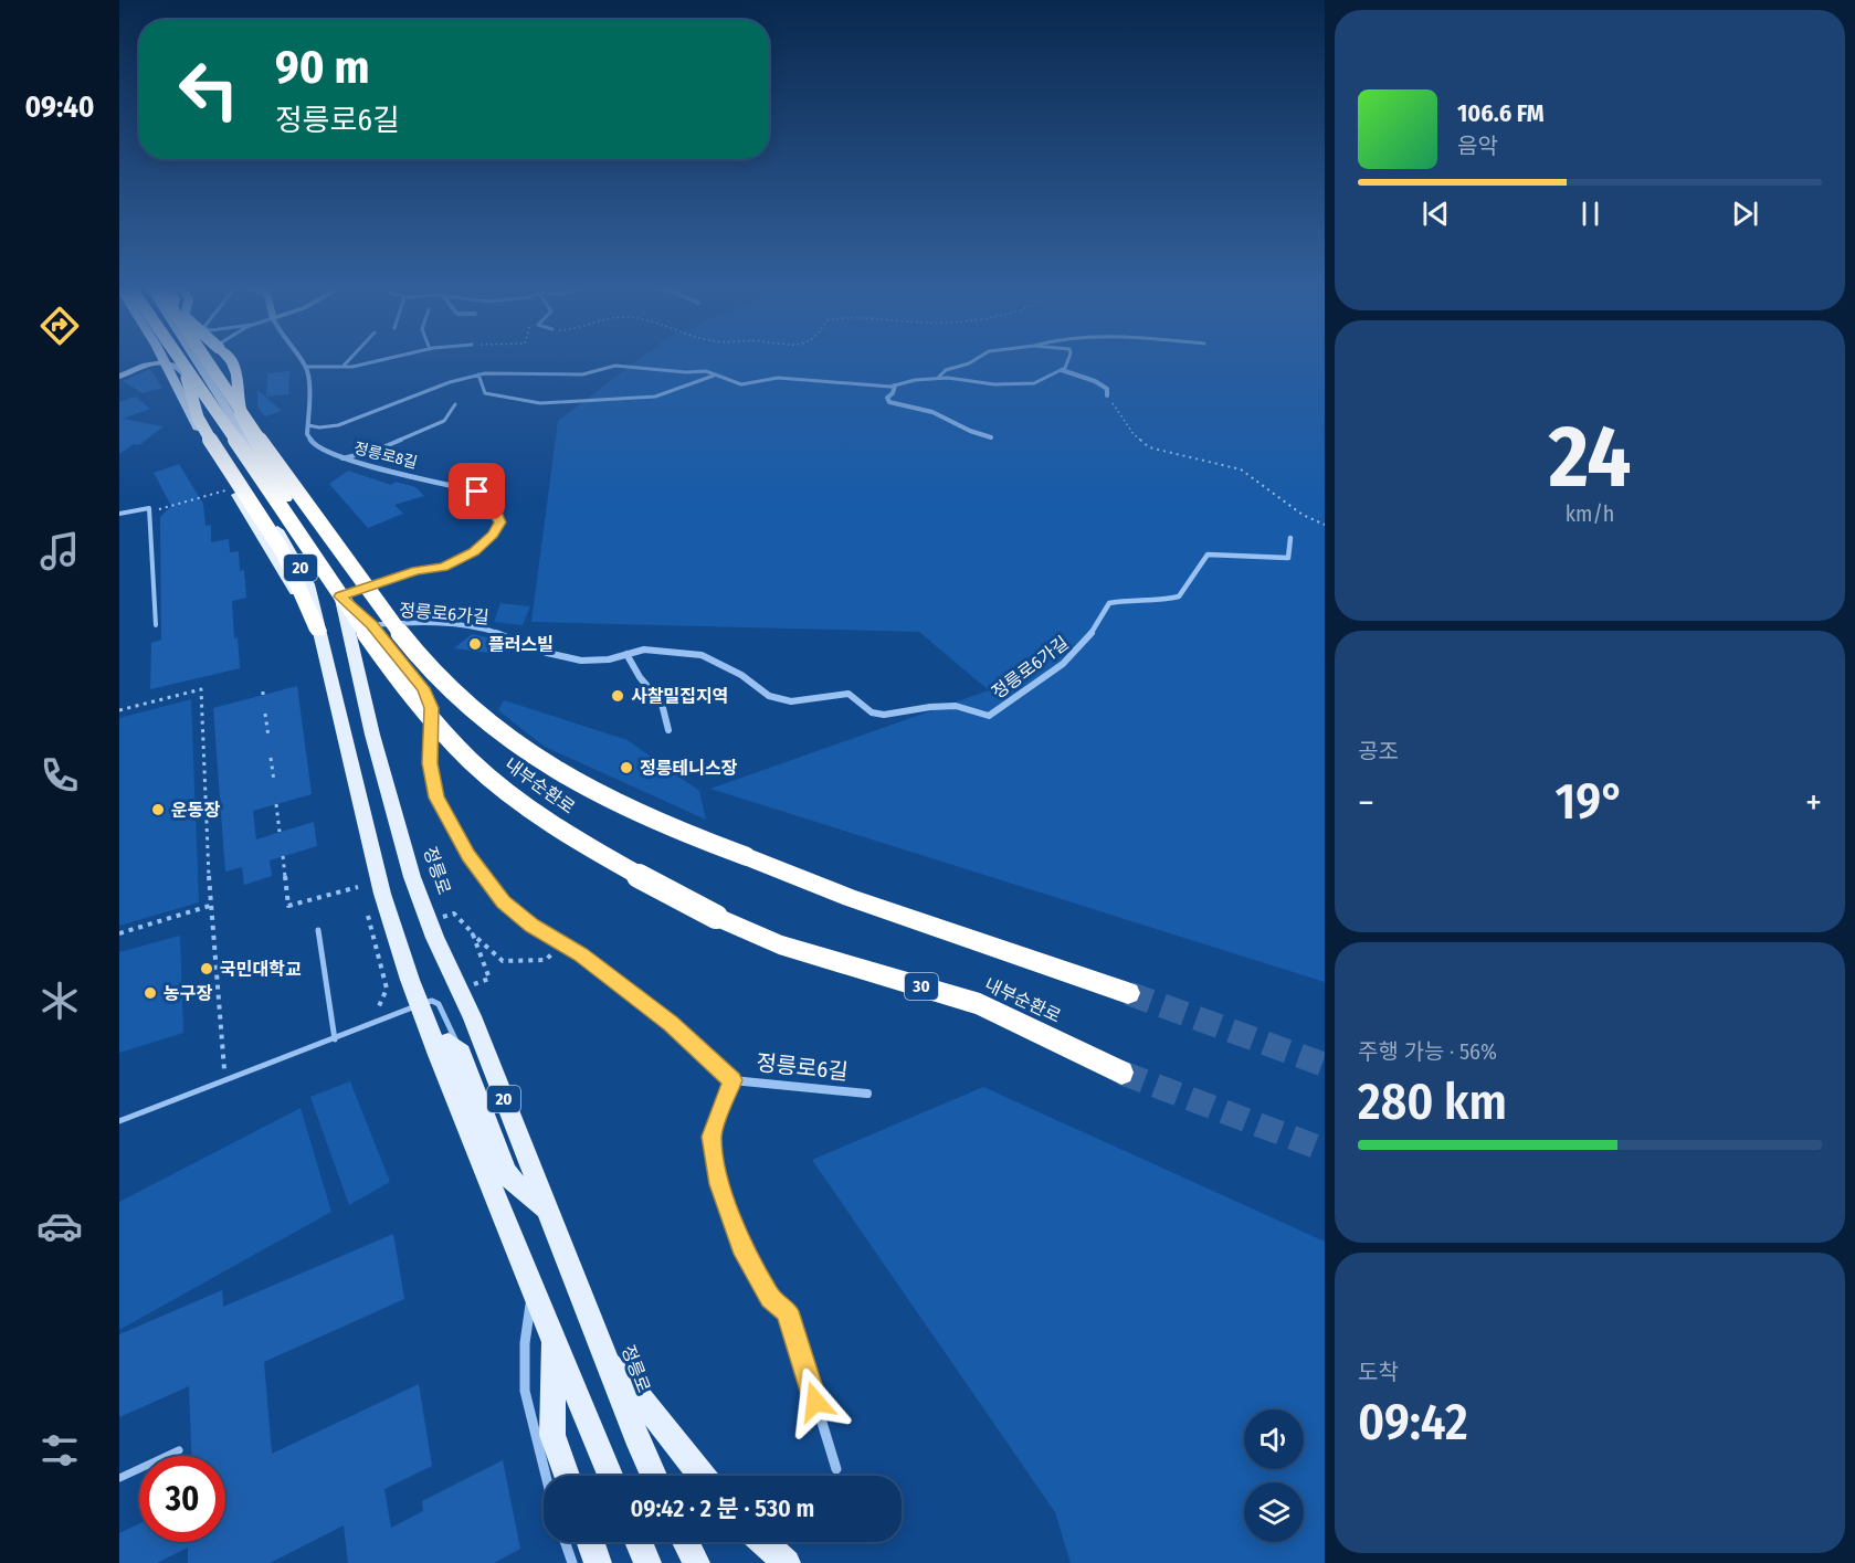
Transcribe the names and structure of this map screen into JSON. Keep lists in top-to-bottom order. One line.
{"streets":{"highway":["내부순환로","30"],"main road":["20","정릉로"],"street":["정릉로8길","정릉로6가길","정릉로6길"]},"crossings":[["정릉로8길","정릉로"],["정릉로8길","정릉로6길"],["정릉로6가길","정릉로6길"],["정릉로","정릉로6길"]],"places":["플러스빌","사찰밀집지역","정릉테니스장","운동장","국민대학교","농구장"],"page":{"tabs":"09:40","turn":["90 m","정릉로6길"],"song":["106.6 FM","음악"],"tile":[["24","km/h"],"공조",["주행 가능 · 56%","280 km"],["도착","09:42"]],"heat":["−","19°","+"],"limit":"30","trip":"09:42 · 2 분 · 530 m"}}
